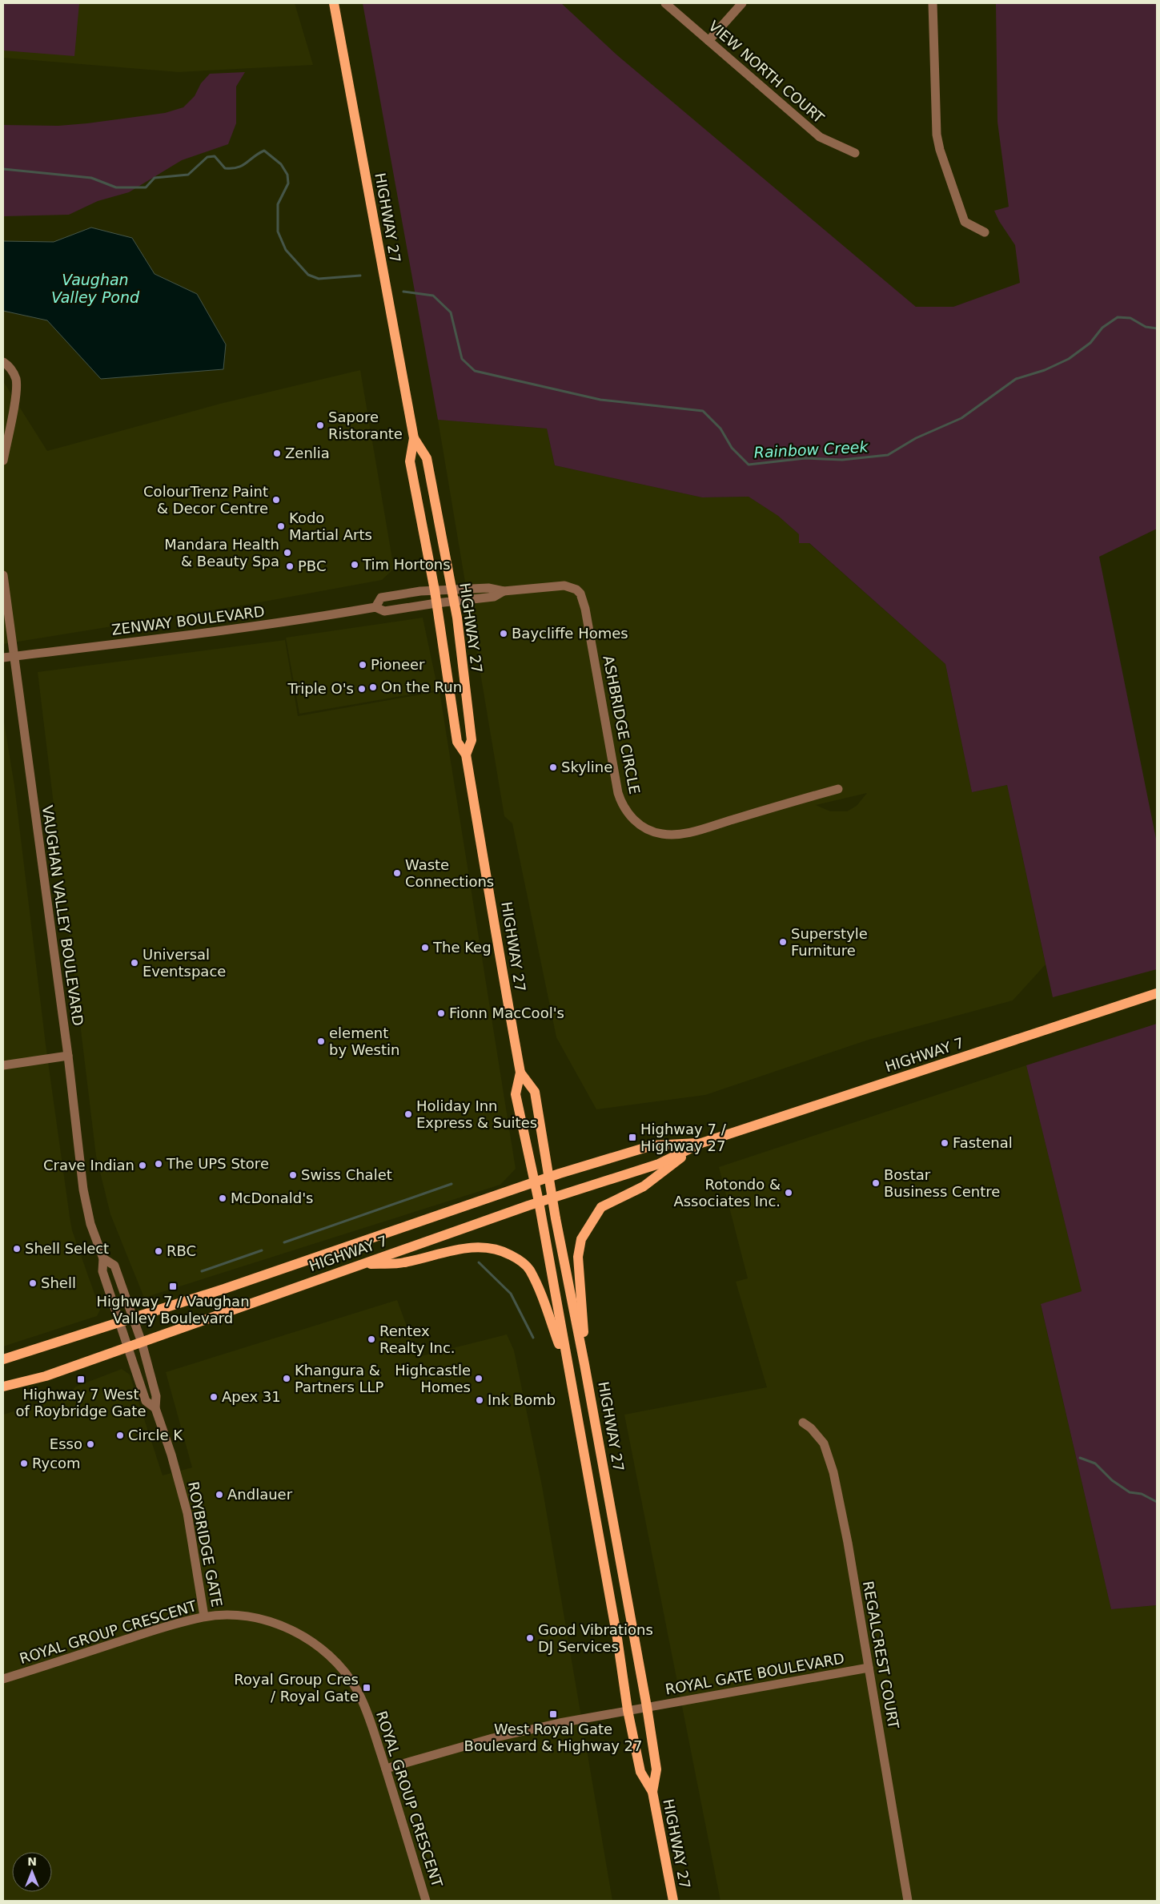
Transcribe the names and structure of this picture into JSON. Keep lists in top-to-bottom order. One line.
{"streets":{"main road":["HIGHWAY 27","HIGHWAY 7"],"street":["VIEW NORTH COURT","ZENWAY BOULEVARD","ASHBRIDGE CIRCLE","VAUGHAN VALLEY BOULEVARD","ROYBRIDGE GATE","ROYAL GROUP CRESCENT","REGALCREST COURT","ROYAL GATE BOULEVARD"]},"crossings":[["HIGHWAY 27","ZENWAY BOULEVARD"],["HIGHWAY 27","ASHBRIDGE CIRCLE"],["HIGHWAY 27","HIGHWAY 7"],["HIGHWAY 27","ROYAL GATE BOULEVARD"],["ZENWAY BOULEVARD","ASHBRIDGE CIRCLE"],["ZENWAY BOULEVARD","VAUGHAN VALLEY BOULEVARD"],["VAUGHAN VALLEY BOULEVARD","HIGHWAY 7"],["VAUGHAN VALLEY BOULEVARD","ROYBRIDGE GATE"],["HIGHWAY 7","ROYBRIDGE GATE"],["ROYBRIDGE GATE","ROYAL GROUP CRESCENT"],["ROYAL GROUP CRESCENT","ROYAL GATE BOULEVARD"],["REGALCREST COURT","ROYAL GATE BOULEVARD"]],"water":["Vaughan Valley Pond","Rainbow Creek"],"places":{"other":["Sapore Ristorante","Zenlia","ColourTrenz Paint & Decor Centre","Kodo Martial Arts","Mandara Health & Beauty Spa","Tim Hortons","PBC","Baycliffe Homes","Pioneer","On the Run","Triple O's","Skyline","Waste Connections","Superstyle Furniture","The Keg","Universal Eventspace","Fionn MacCool's","element by Westin","Holiday Inn Express & Suites","Fastenal","The UPS Store","Crave Indian","Swiss Chalet","Bostar Business Centre","Rotondo & Associates Inc.","McDonald's","Shell Select","RBC","Shell","Rentex Realty Inc.","Khangura & Partners LLP","Highcastle Homes","Apex 31","Ink Bomb","Circle K","Esso","Rycom","Andlauer","Good Vibrations DJ Services"],"transit":["Highway 7 / Highway 27","Highway 7 / Vaughan Valley Boulevard","Highway 7 West of Roybridge Gate","Royal Group Cres / Royal Gate","West Royal Gate Boulevard & Highway 27"]},"north":"top"}
